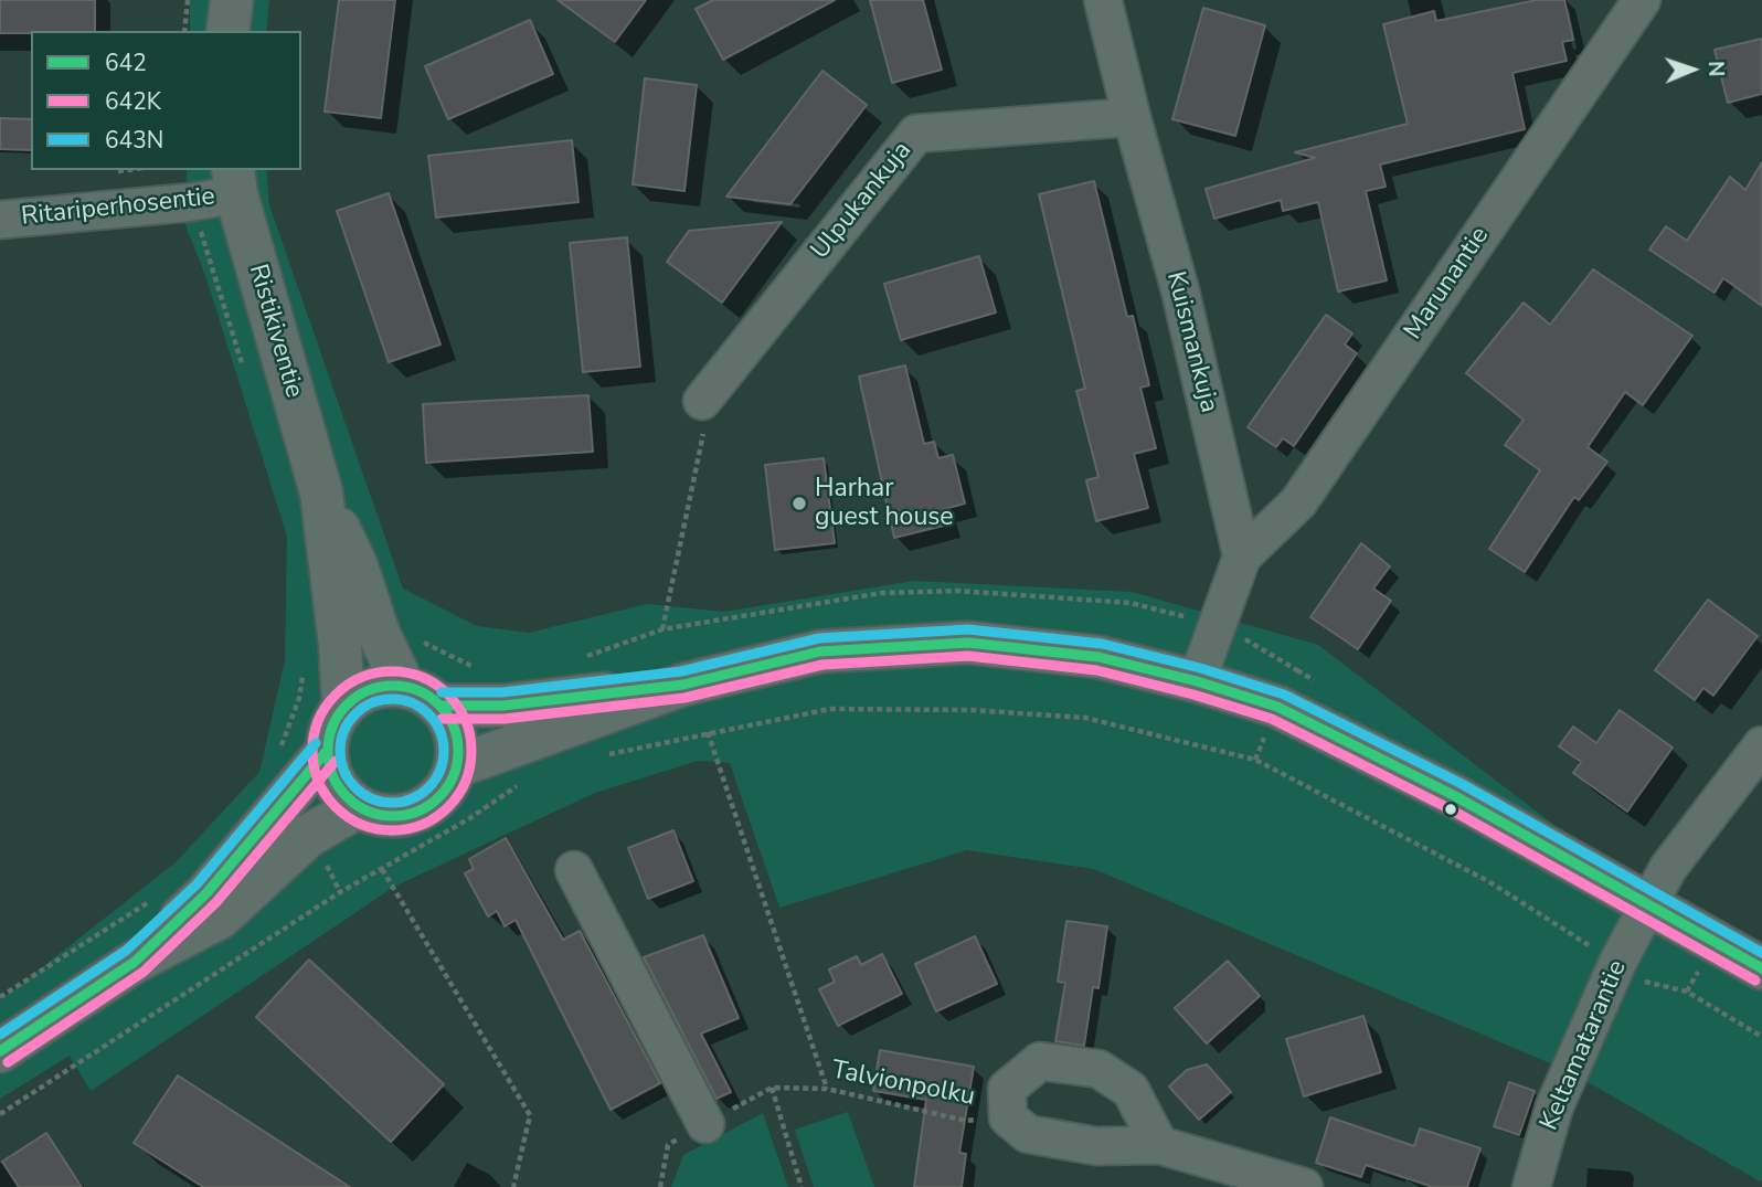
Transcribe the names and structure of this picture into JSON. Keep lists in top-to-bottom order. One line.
{"streets":{"main road":["Ristikiventie"],"street":["Ulpukankuja","Ritariperhosentie","Marunantie","Kuismankuja","Keltamatarantie"],"path":["Talvionpolku"]},"crossings":[["Ulpukankuja","Kuismankuja"],["Ritariperhosentie","Ristikiventie"],["Marunantie","Kuismankuja"]],"places":["Harhar guest house"],"lines":["transit line 643N","transit line 642","transit line 642K"],"legend":["642","642K","643N"],"north":"right"}
